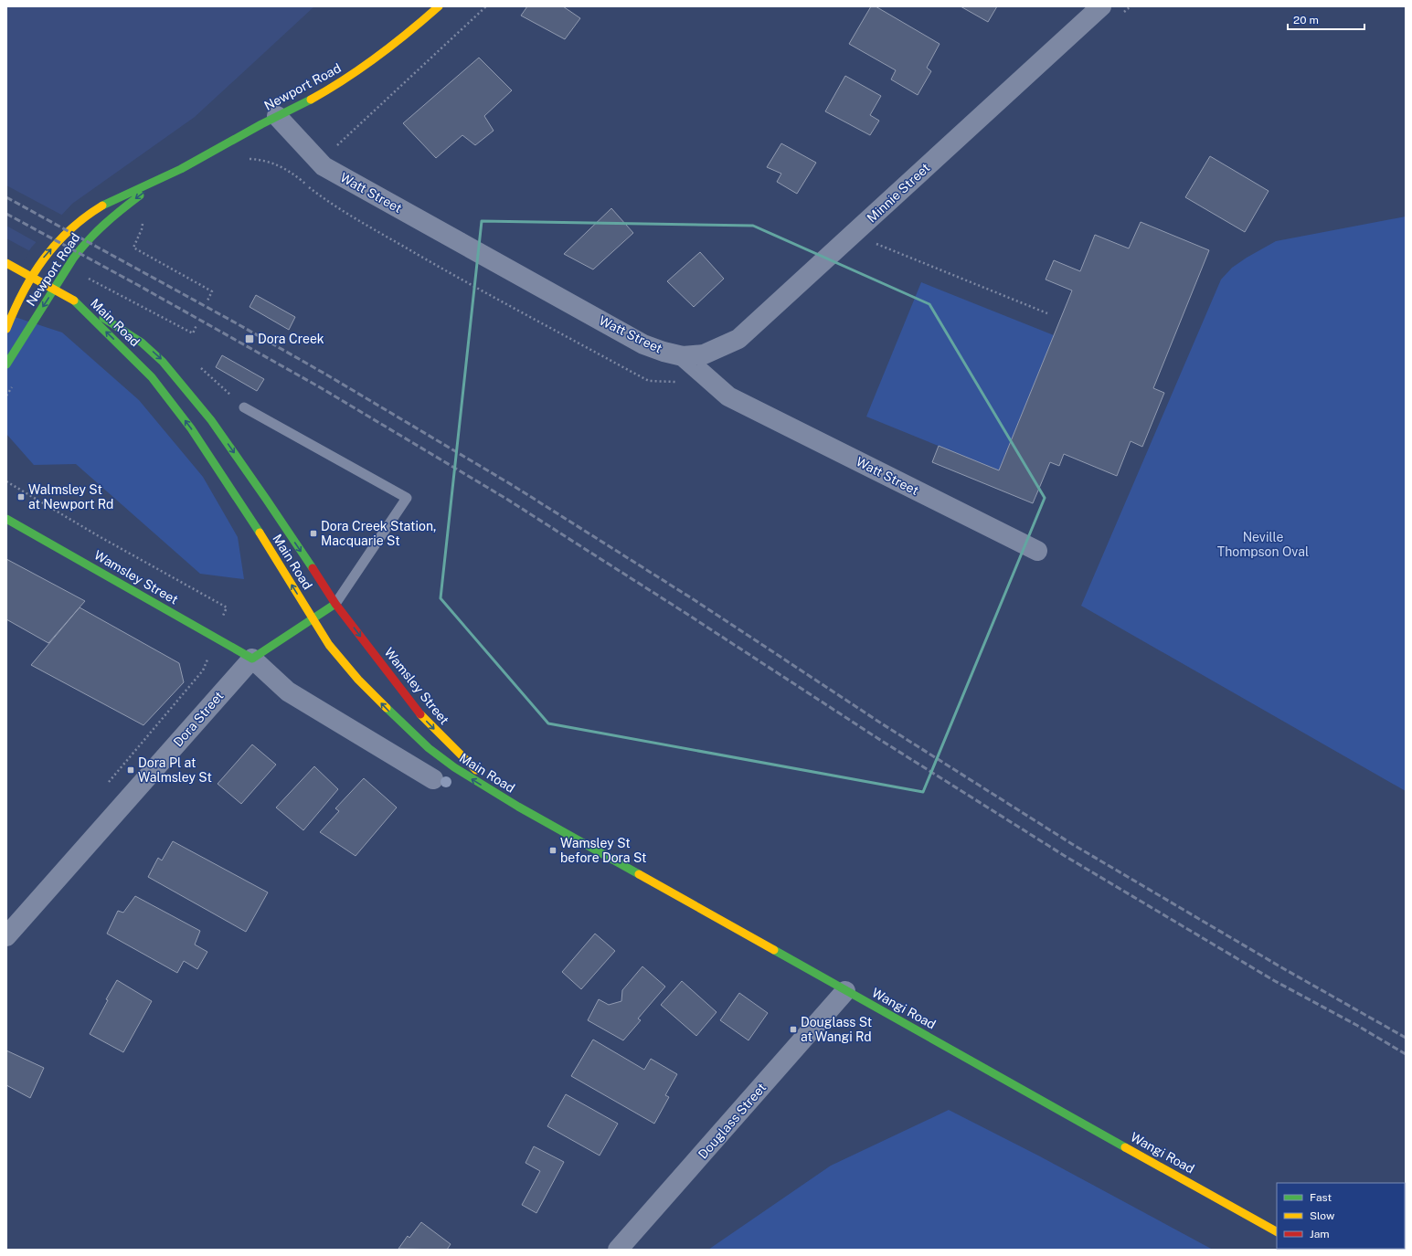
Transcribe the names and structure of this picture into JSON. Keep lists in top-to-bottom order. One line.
{"streets":{"main road":["Newport Road","Main Road","Wamsley Street","Dora Street","Wangi Road"],"street":["Watt Street","Minnie Street","Douglass Street"]},"crossings":[["Newport Road","Watt Street"],["Watt Street","Minnie Street"],["Main Road","Wamsley Street"],["Main Road","Dora Street"],["Main Road","Wangi Road"],["Wamsley Street","Dora Street"],["Wamsley Street","Wangi Road"],["Wangi Road","Douglass Street"]],"one_way":["Wamsley Street"],"parks":["Neville Thompson Oval"],"places":{"transit":["Dora Creek","Walmsley St at Newport Rd","Dora Creek Station, Macquarie St","Dora Pl at Walmsley St","Wamsley St before Dora St","Douglass St at Wangi Rd"]},"legend":["Fast","Slow","Jam"],"scale_bar":"20 m"}
